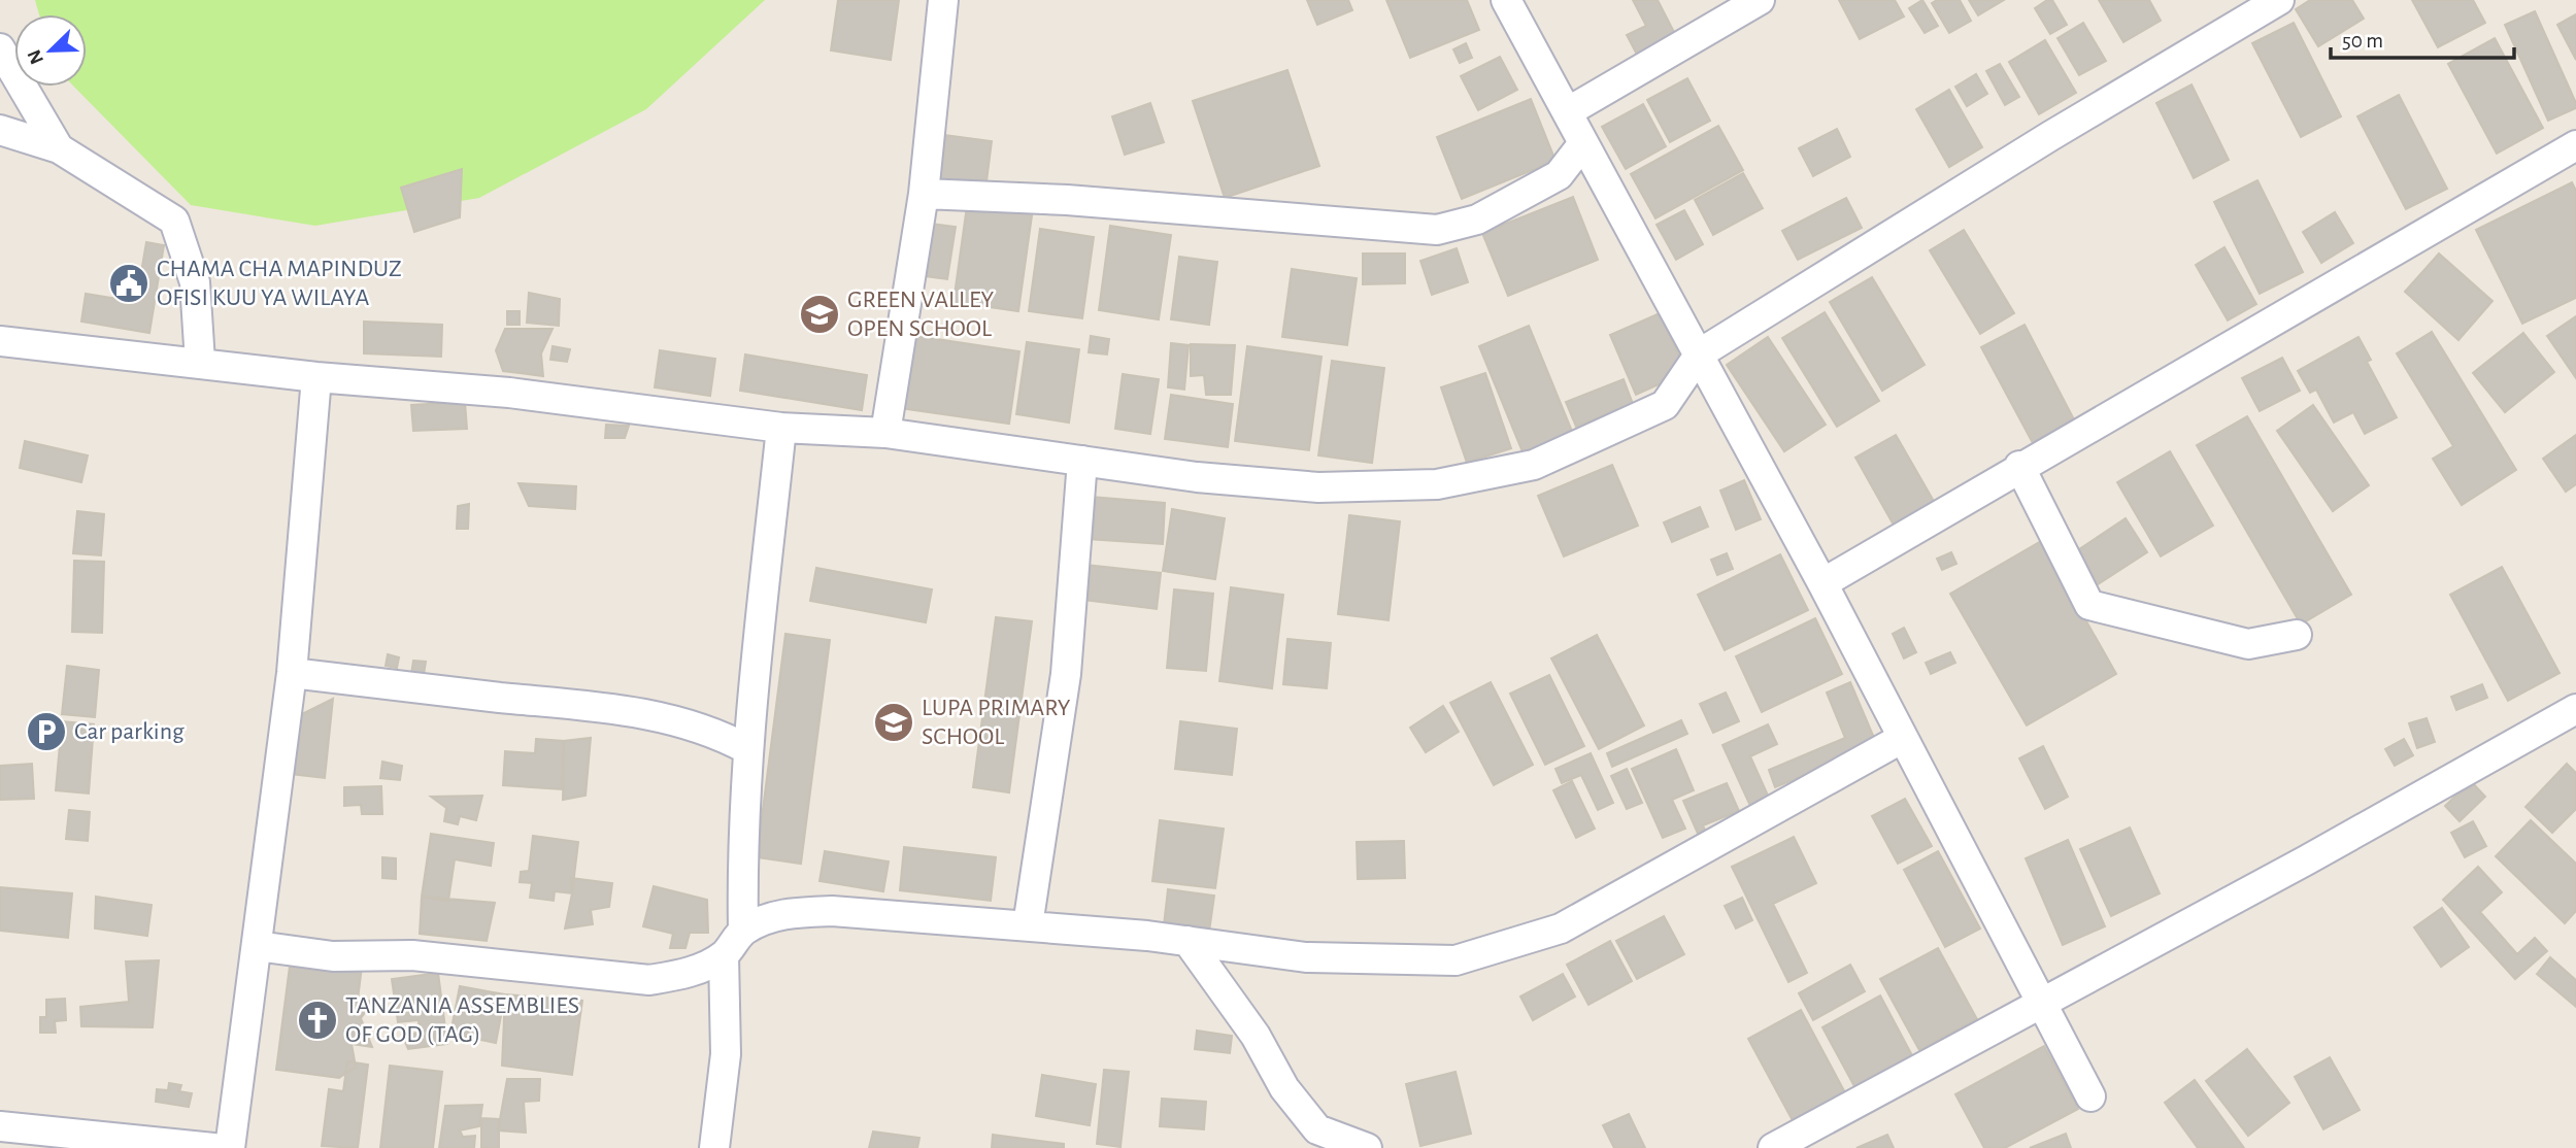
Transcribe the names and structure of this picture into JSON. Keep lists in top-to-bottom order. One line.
{"places":{"public building":["CHAMA CHA MAPINDUZ OFISI KUU YA WILAYA"],"school or university":["GREEN VALLEY OPEN SCHOOL","LUPA PRIMARY SCHOOL"],"parking":["Car parking"],"church":["TANZANIA ASSEMBLIES OF GOD (TAG)"]},"scale_bar":"50 m","north":"bottom left"}
